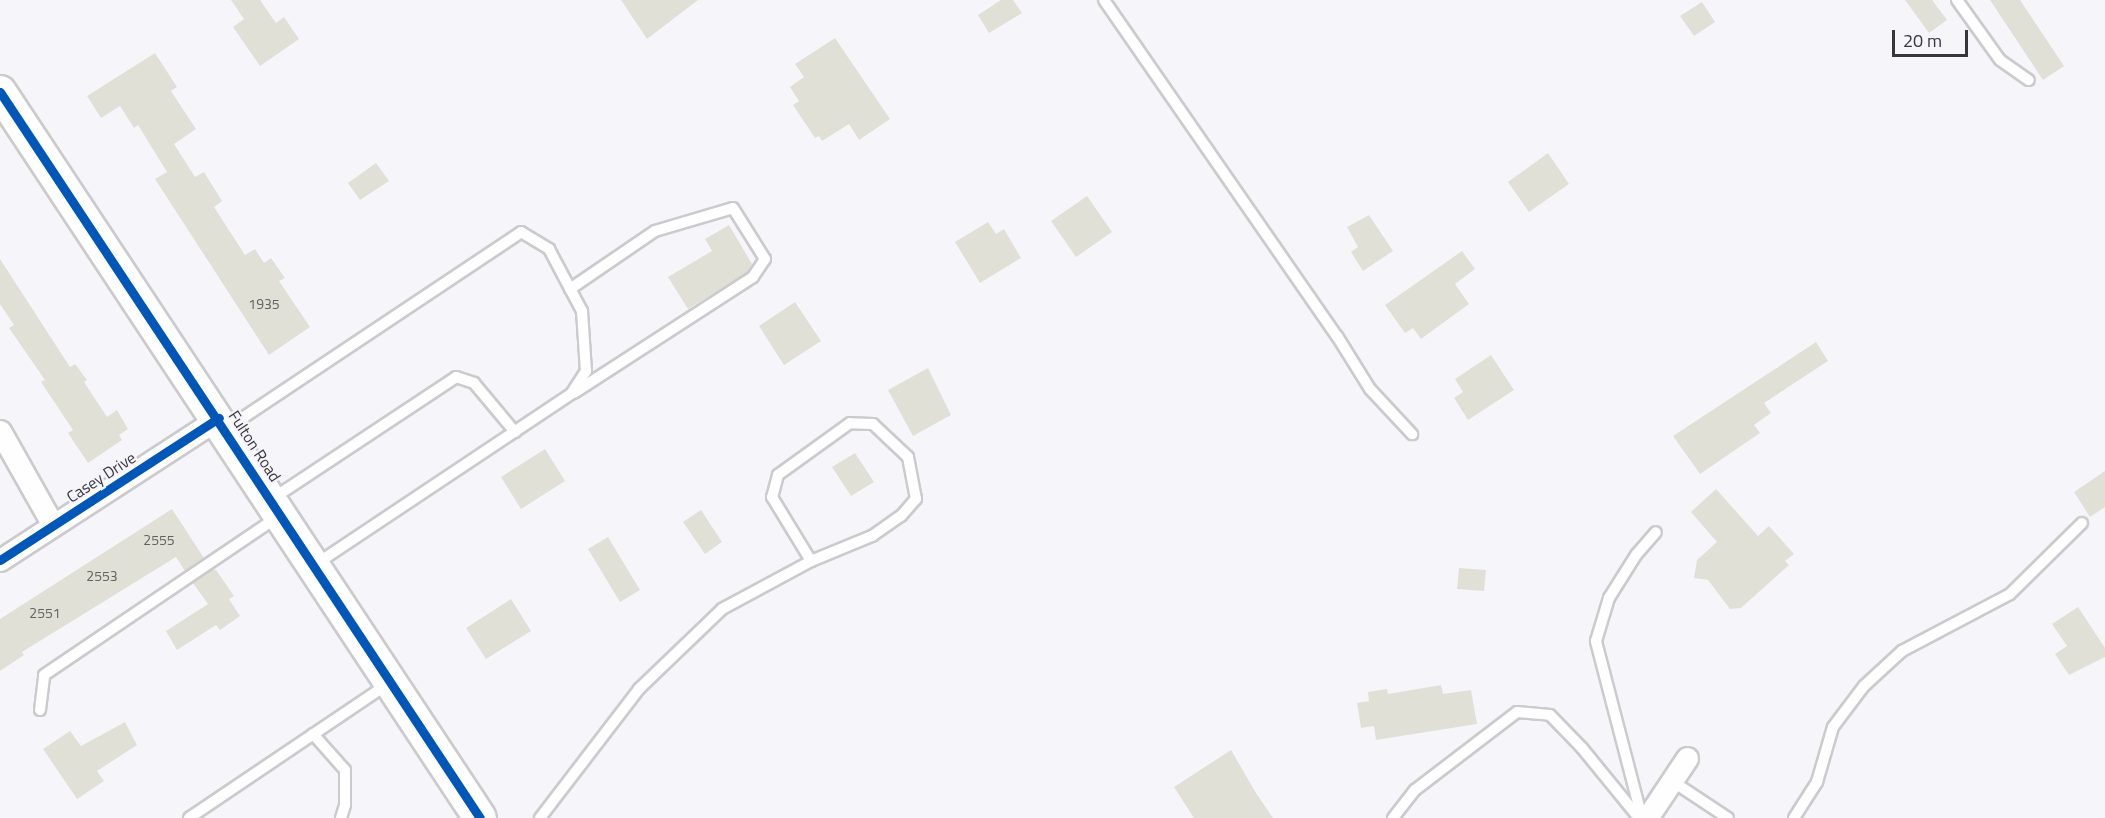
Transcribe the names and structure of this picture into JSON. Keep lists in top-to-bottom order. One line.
{"streets":{"main road":["Fulton Road"],"street":["Casey Drive"]},"crossings":[["Fulton Road","Casey Drive"]],"house_numbers":["1935","2555","2553","2551"],"scale_bar":"20 m"}
